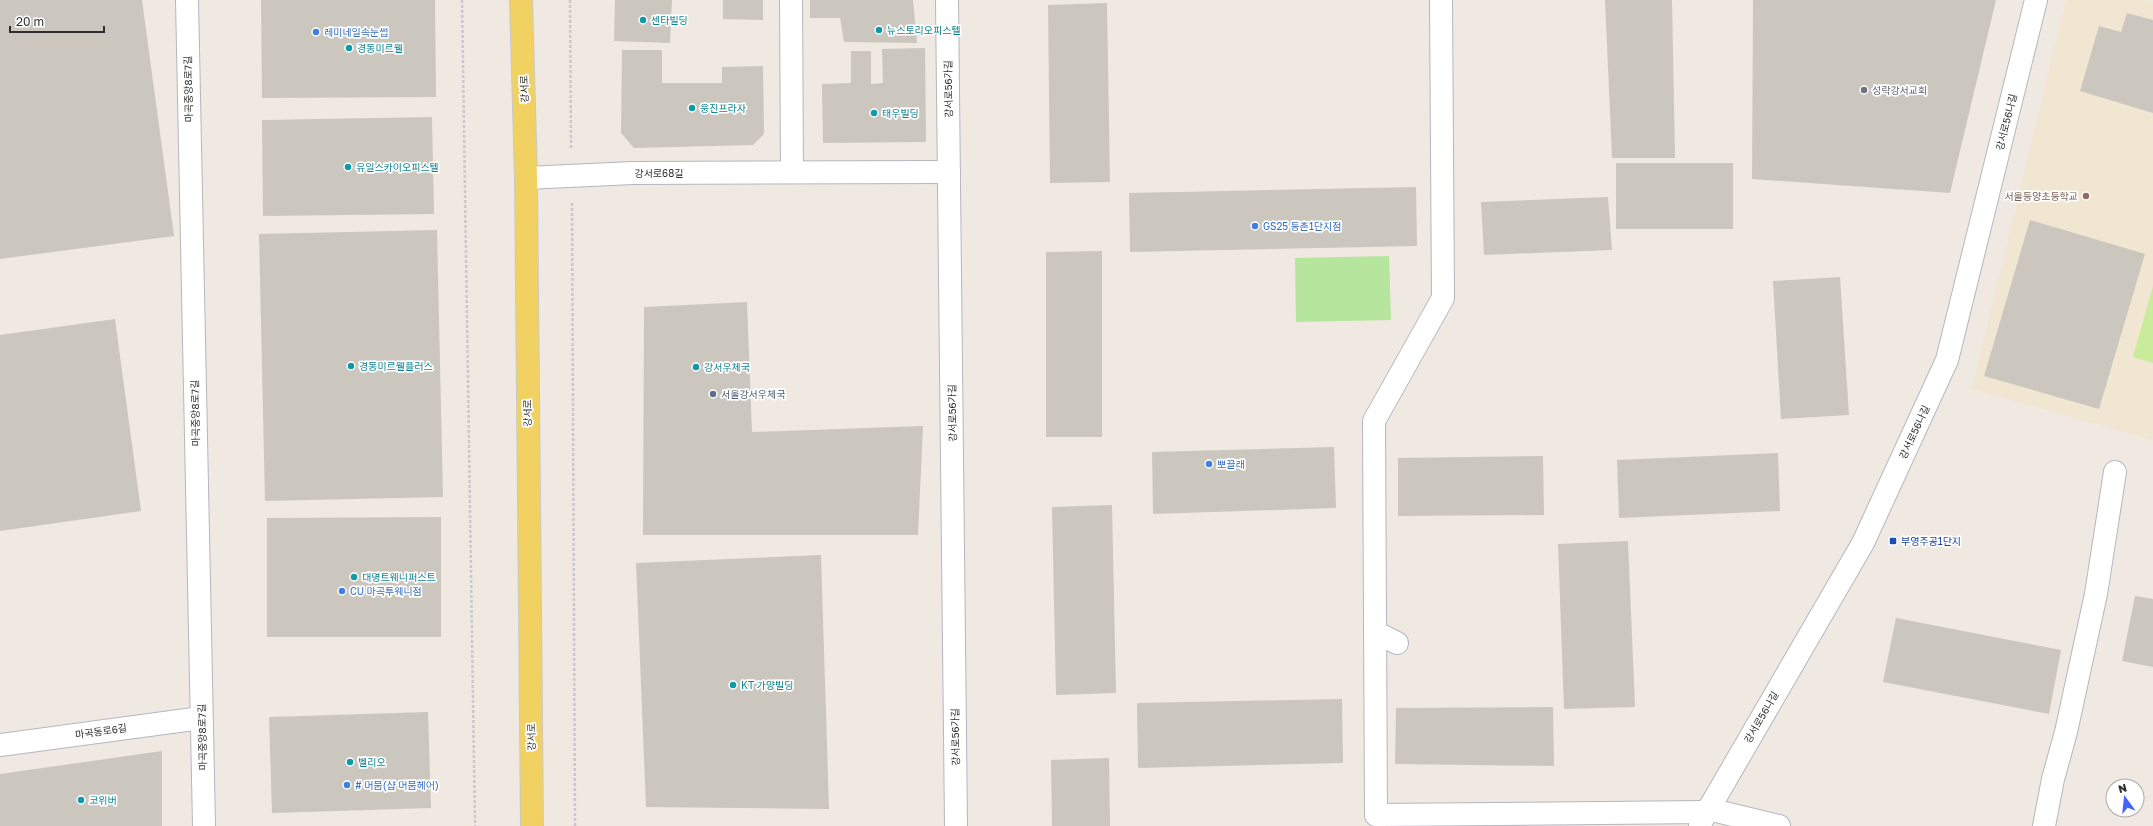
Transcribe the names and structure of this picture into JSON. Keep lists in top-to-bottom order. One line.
{"streets":{"main road":["강서로"],"street":["마곡중앙8로7길","강서로56가길","강서로56나길","강서로68길","마곡동로6길"]},"crossings":[["마곡중앙8로7길","마곡동로6길"],["강서로","강서로68길"],["강서로56가길","강서로68길"]],"places":{"other":["센타빌딩","뉴스토리오피스텔","레미네일속눈썹","경동미르웰","성락강서교회","웅진프라자","태우빌딩","유일스카이오피스텔","서울등양초등학교","GS25 등촌1단지점","경동미르웰플러스","강서우체국","서울강서우체국","뽀끌래","대명트웨니퍼스트","CU 마곡투웨니점","KT 가양빌딩","벨리오","# 머뭄(샵 머뭄헤어)","코위버"],"transit":["부영주공1단지"]},"scale_bar":"20 m","north":"top"}
